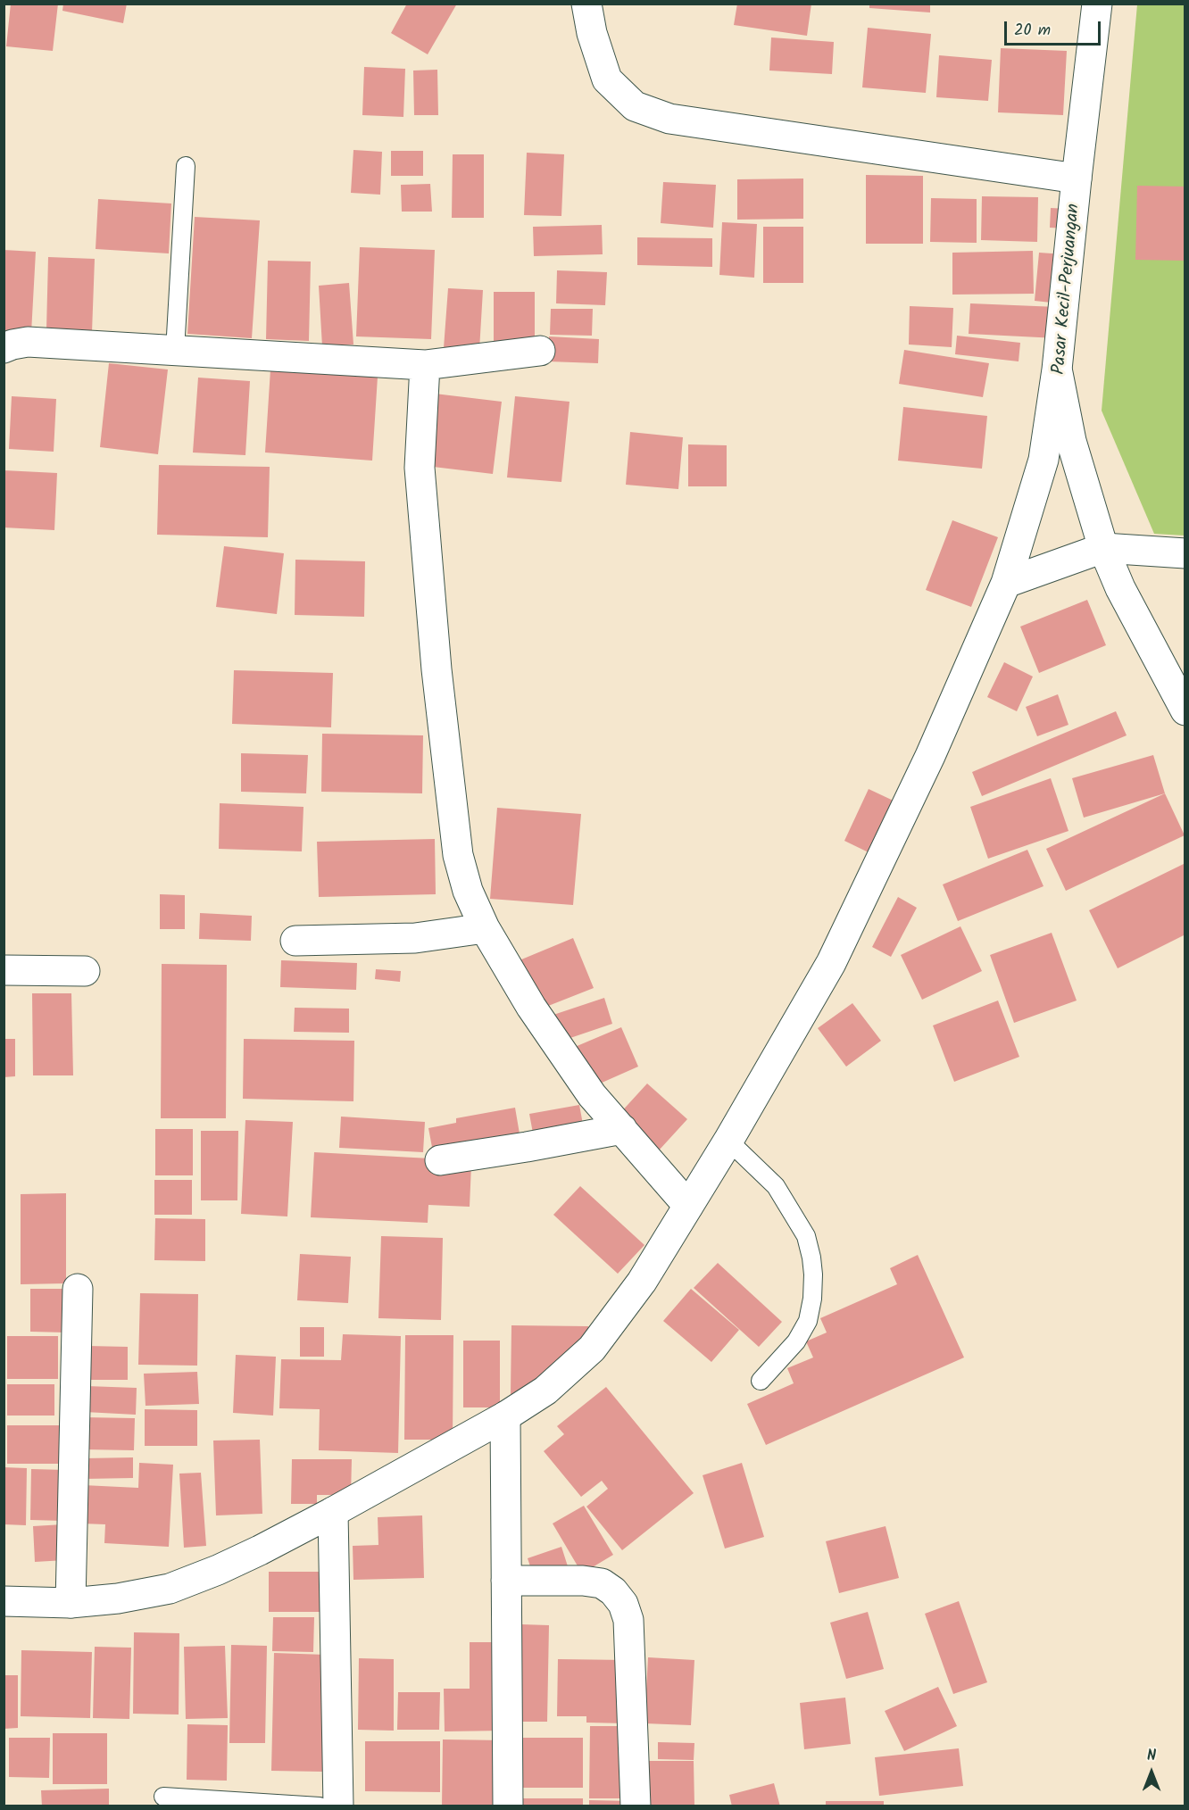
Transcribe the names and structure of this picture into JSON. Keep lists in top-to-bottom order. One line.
{"streets":{"street":["Pasar Kecil-Perjuangan"]},"scale_bar":"20 m","north":"top"}
